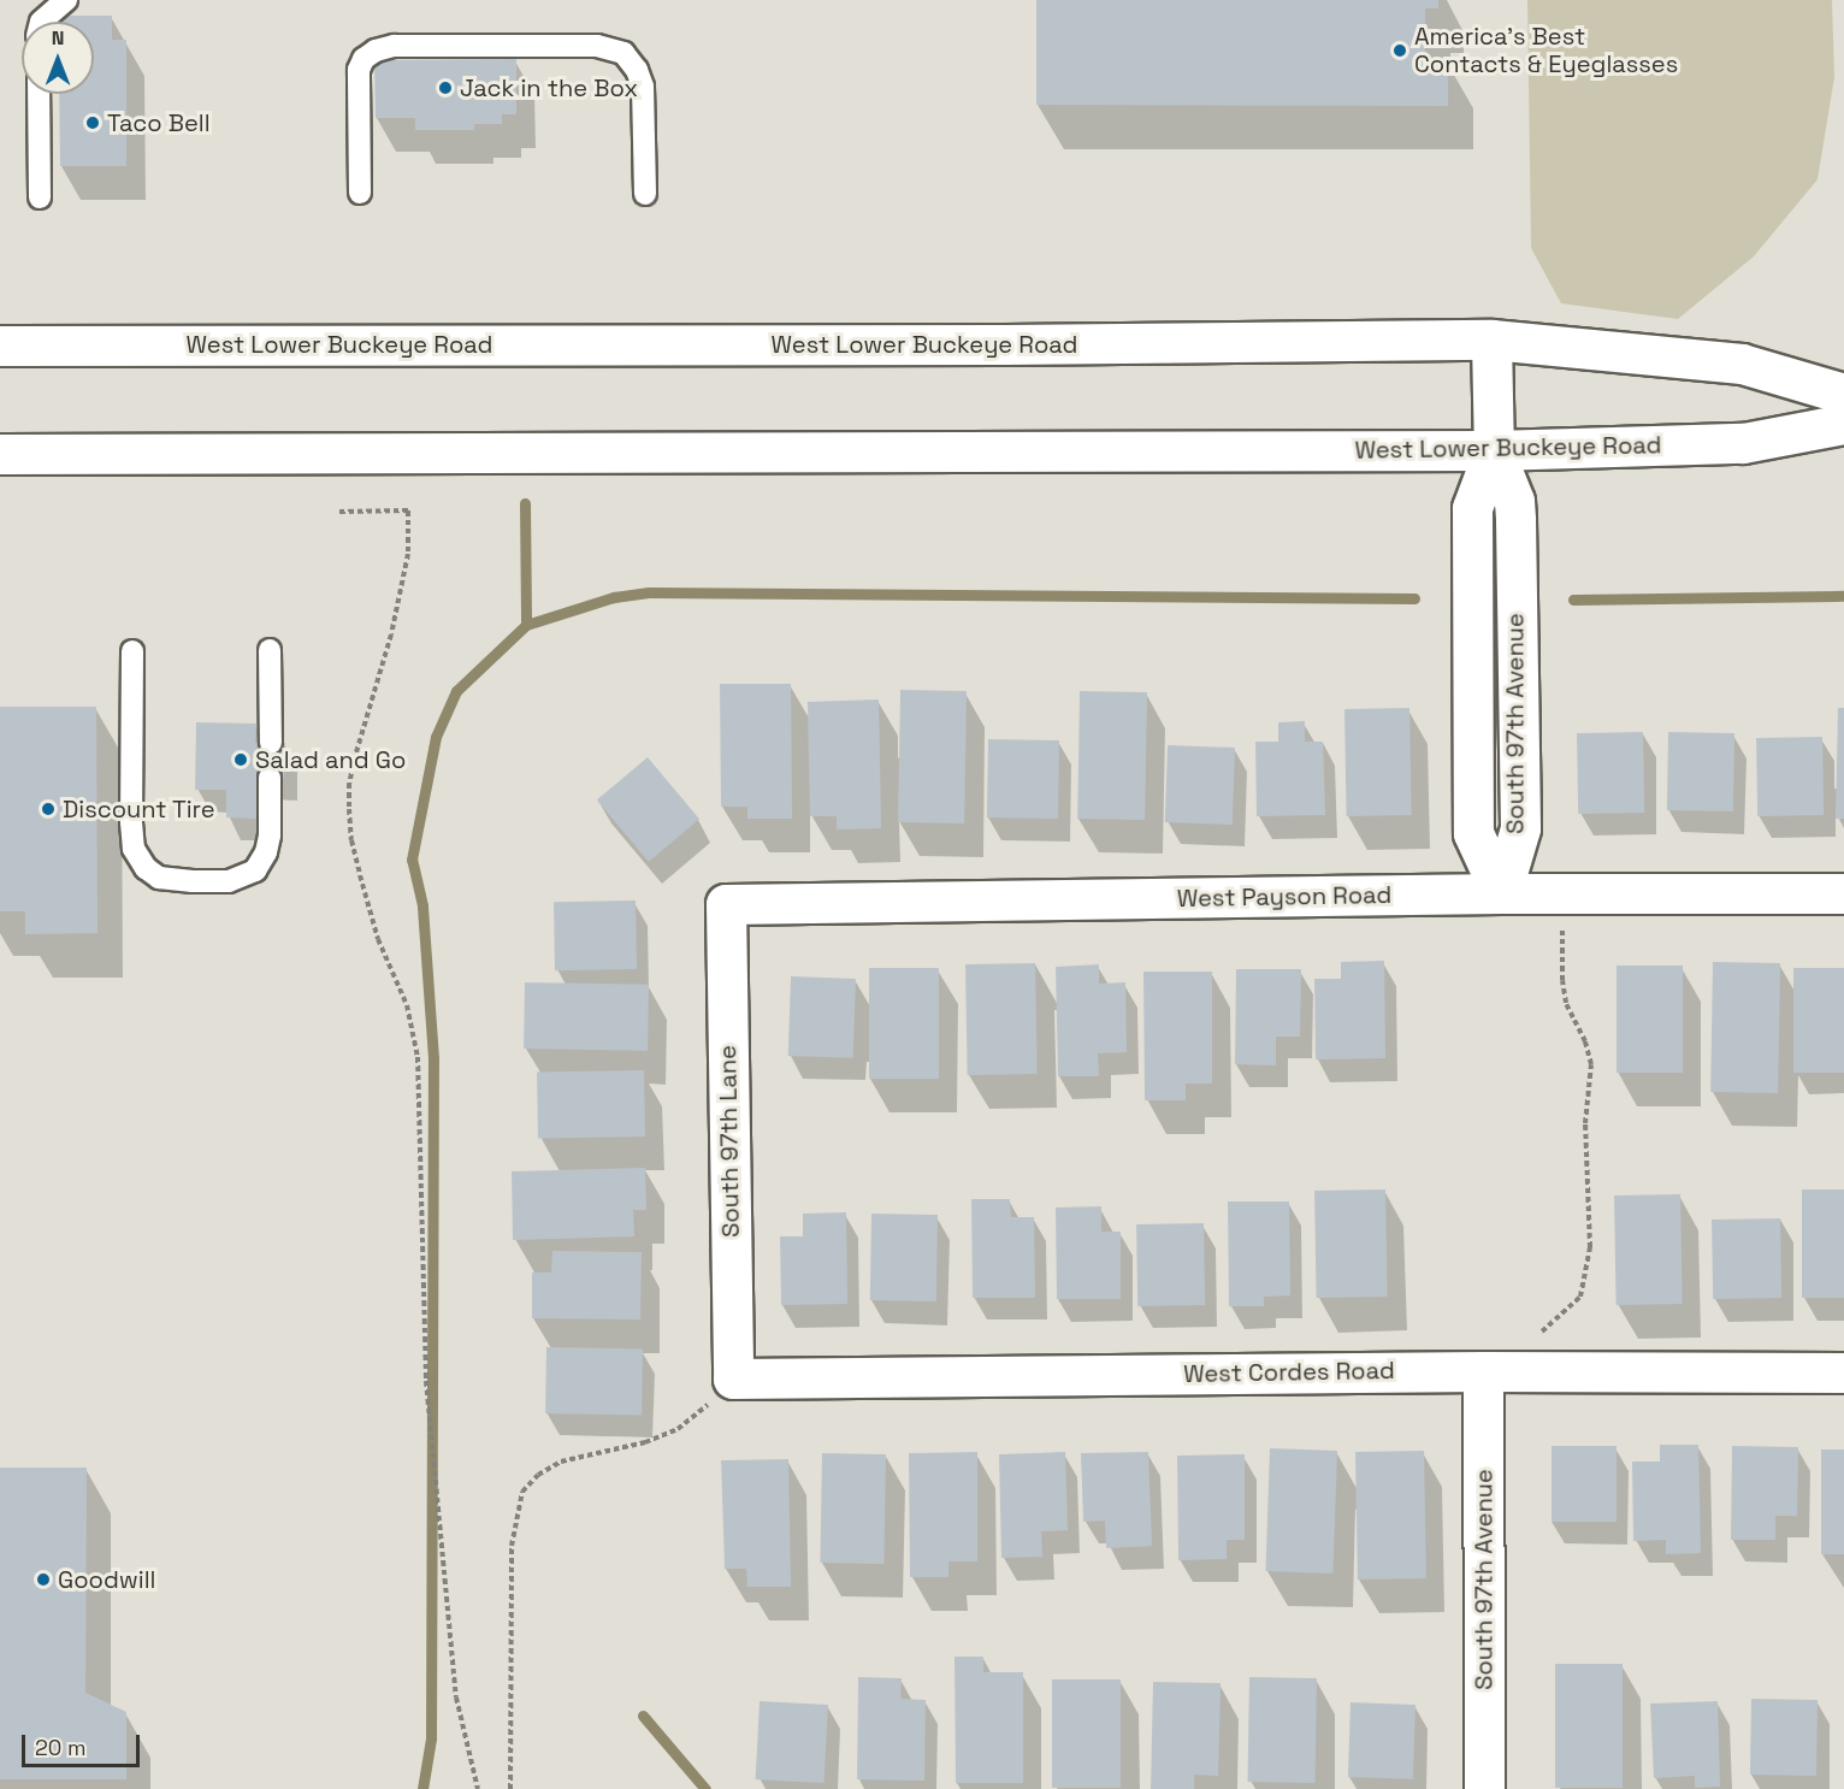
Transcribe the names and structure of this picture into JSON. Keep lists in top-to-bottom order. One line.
{"streets":{"street":["West Lower Buckeye Road","South 97th Avenue","West Payson Road","South 97th Lane","West Cordes Road"]},"crossings":[["West Lower Buckeye Road","South 97th Avenue"],["South 97th Avenue","West Payson Road"],["South 97th Avenue","West Cordes Road"],["West Payson Road","South 97th Lane"],["South 97th Lane","West Cordes Road"]],"places":["America's Best Contacts & Eyeglasses","Jack in the Box","Taco Bell","Salad and Go","Discount Tire","Goodwill"],"scale_bar":"20 m","north":"top"}
